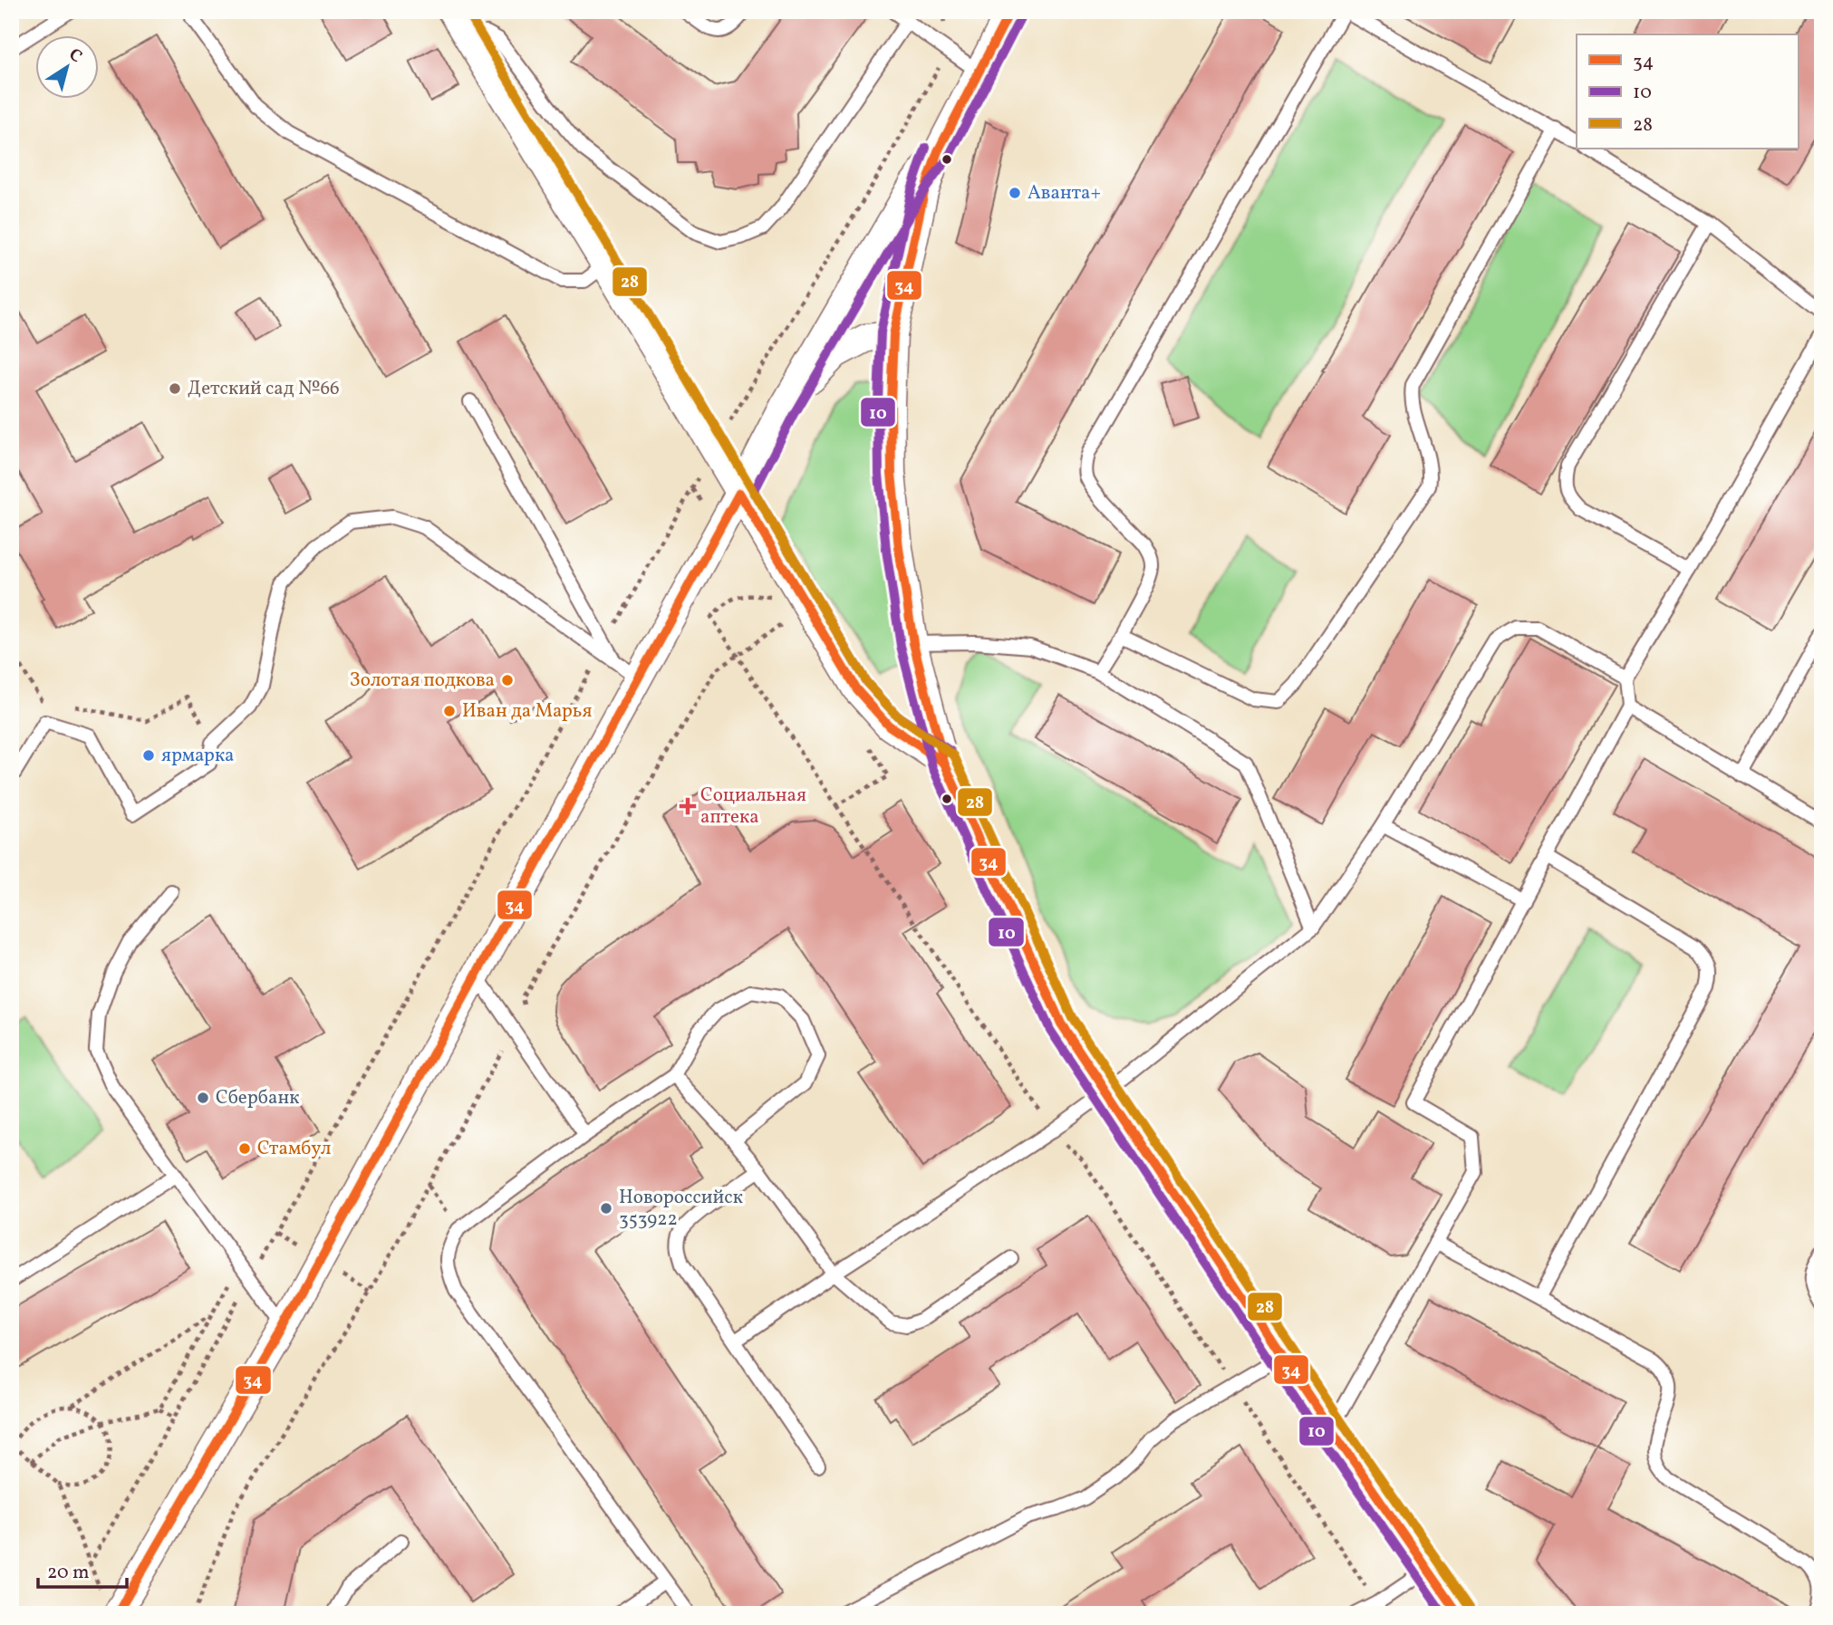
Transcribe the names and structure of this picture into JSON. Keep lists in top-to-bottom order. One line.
{"places":{"other":["Аванта+","Детский сад №66","Золотая подкова","Иван да Марья","ярмарка","Сбербанк","Стамбул","Новороссийск 353922"],"health":["Социальная аптека"]},"lines":["transit line 34","transit line 28","transit line 10"],"legend":["34","10","28"],"scale_bar":"20 m","north":"top right"}
